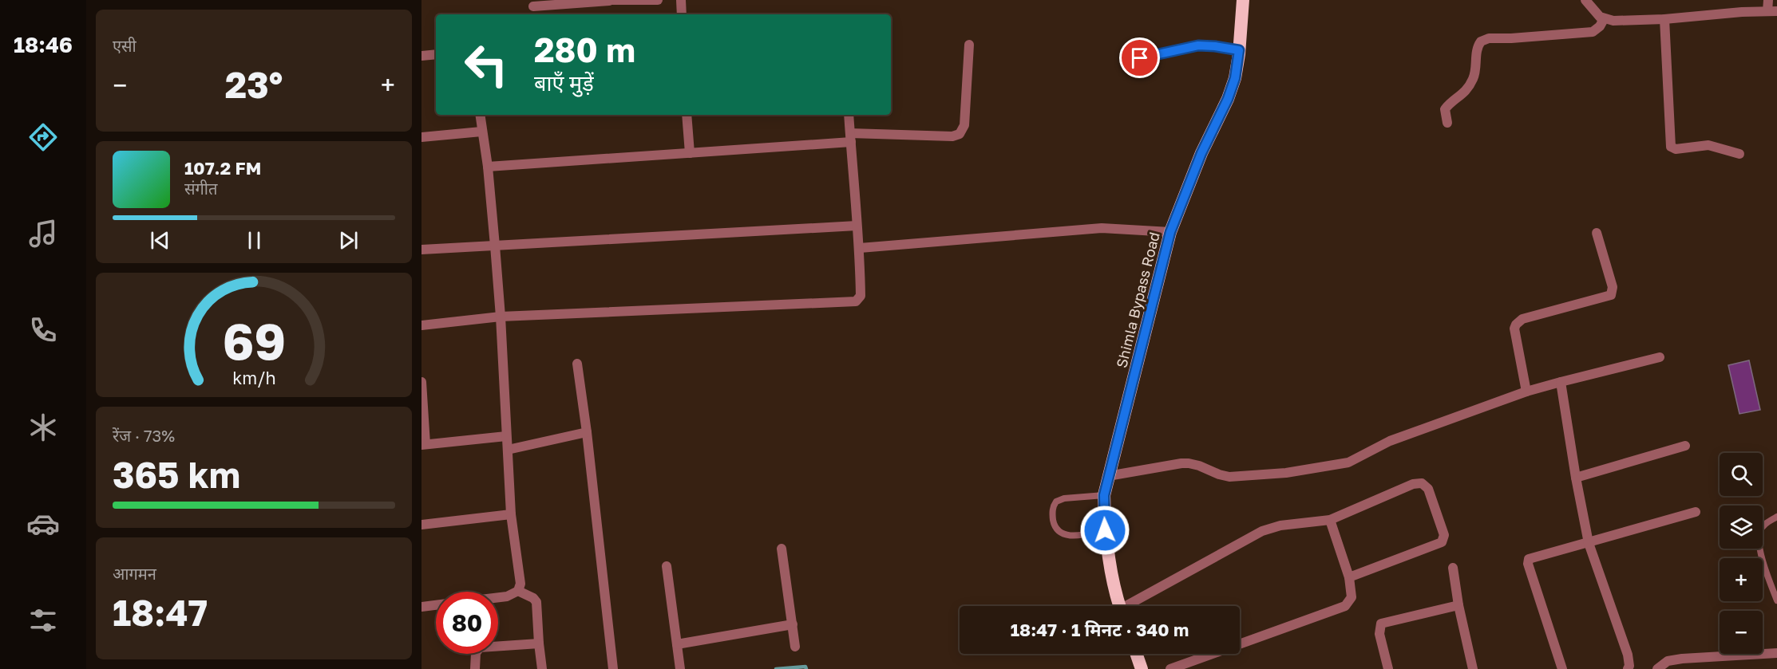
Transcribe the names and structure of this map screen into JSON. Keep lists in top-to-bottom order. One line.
{"streets":{"highway":["Shimla Bypass Road"]},"page":{"tabs":"18:46","tile":["एसी",["रेंज · 73%","365 km"],["आगमन","18:47"]],"turn":["280 m","बाएँ मुड़ें"],"heat":["−","23°","+"],"song":["107.2 FM","संगीत"],"map_buttons":["+","−"],"limit":"80","trip":"18:47 · 1 मिनट · 340 m","gauge":["69","km/h"]}}
